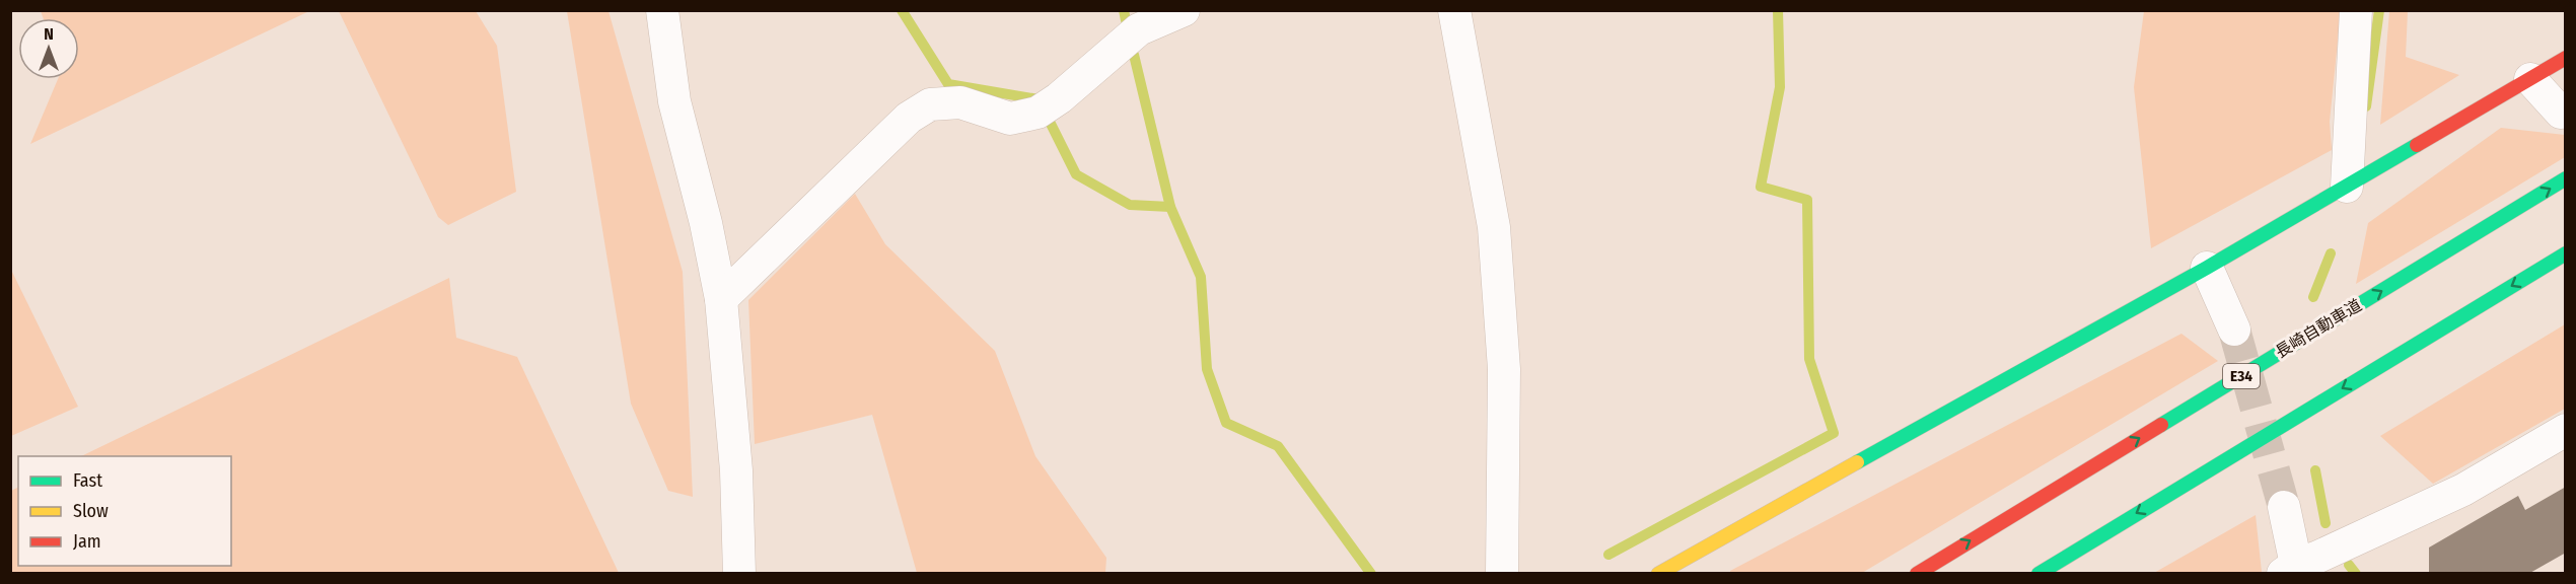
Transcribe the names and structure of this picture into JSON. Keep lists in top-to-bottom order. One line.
{"streets":{"main road":["長崎自動車道","E34"]},"legend":["Fast","Slow","Jam"],"north":"top"}
